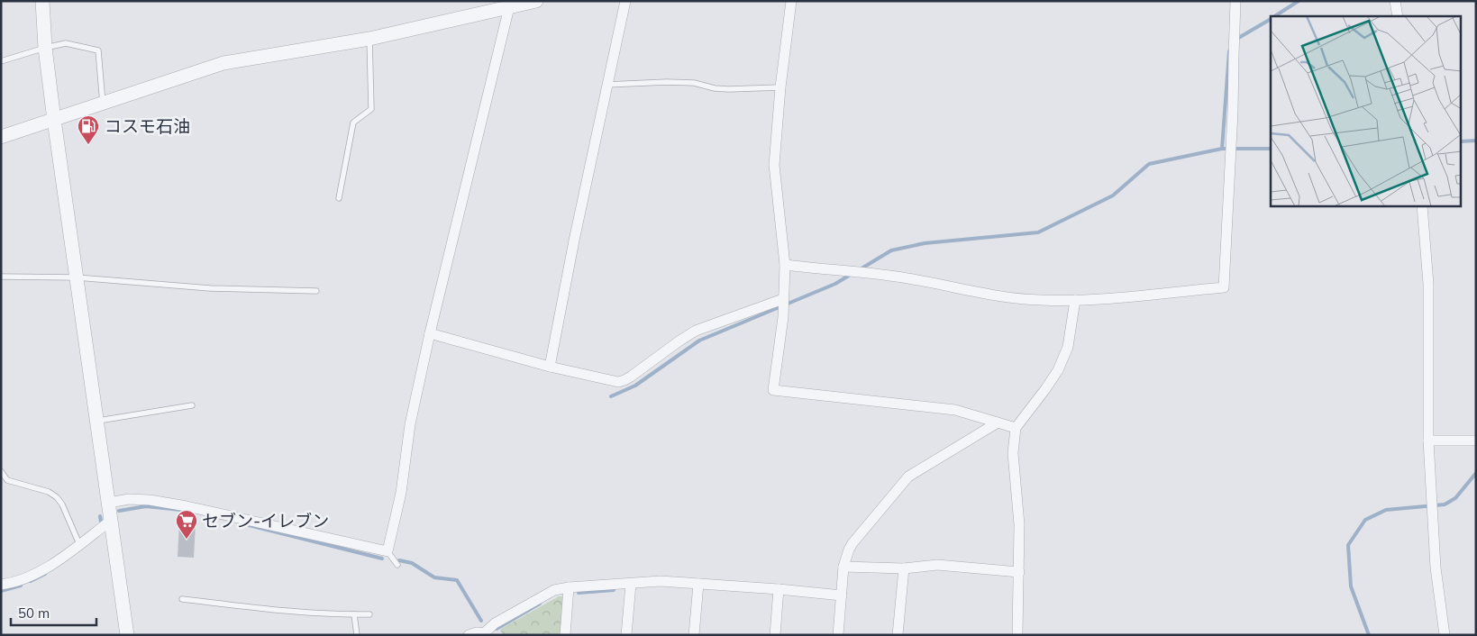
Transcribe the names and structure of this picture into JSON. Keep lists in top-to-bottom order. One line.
{"places":{"fuel station":["コスモ石油"],"supermarket":["セブン-イレブン"]},"scale_bar":"50 m"}
